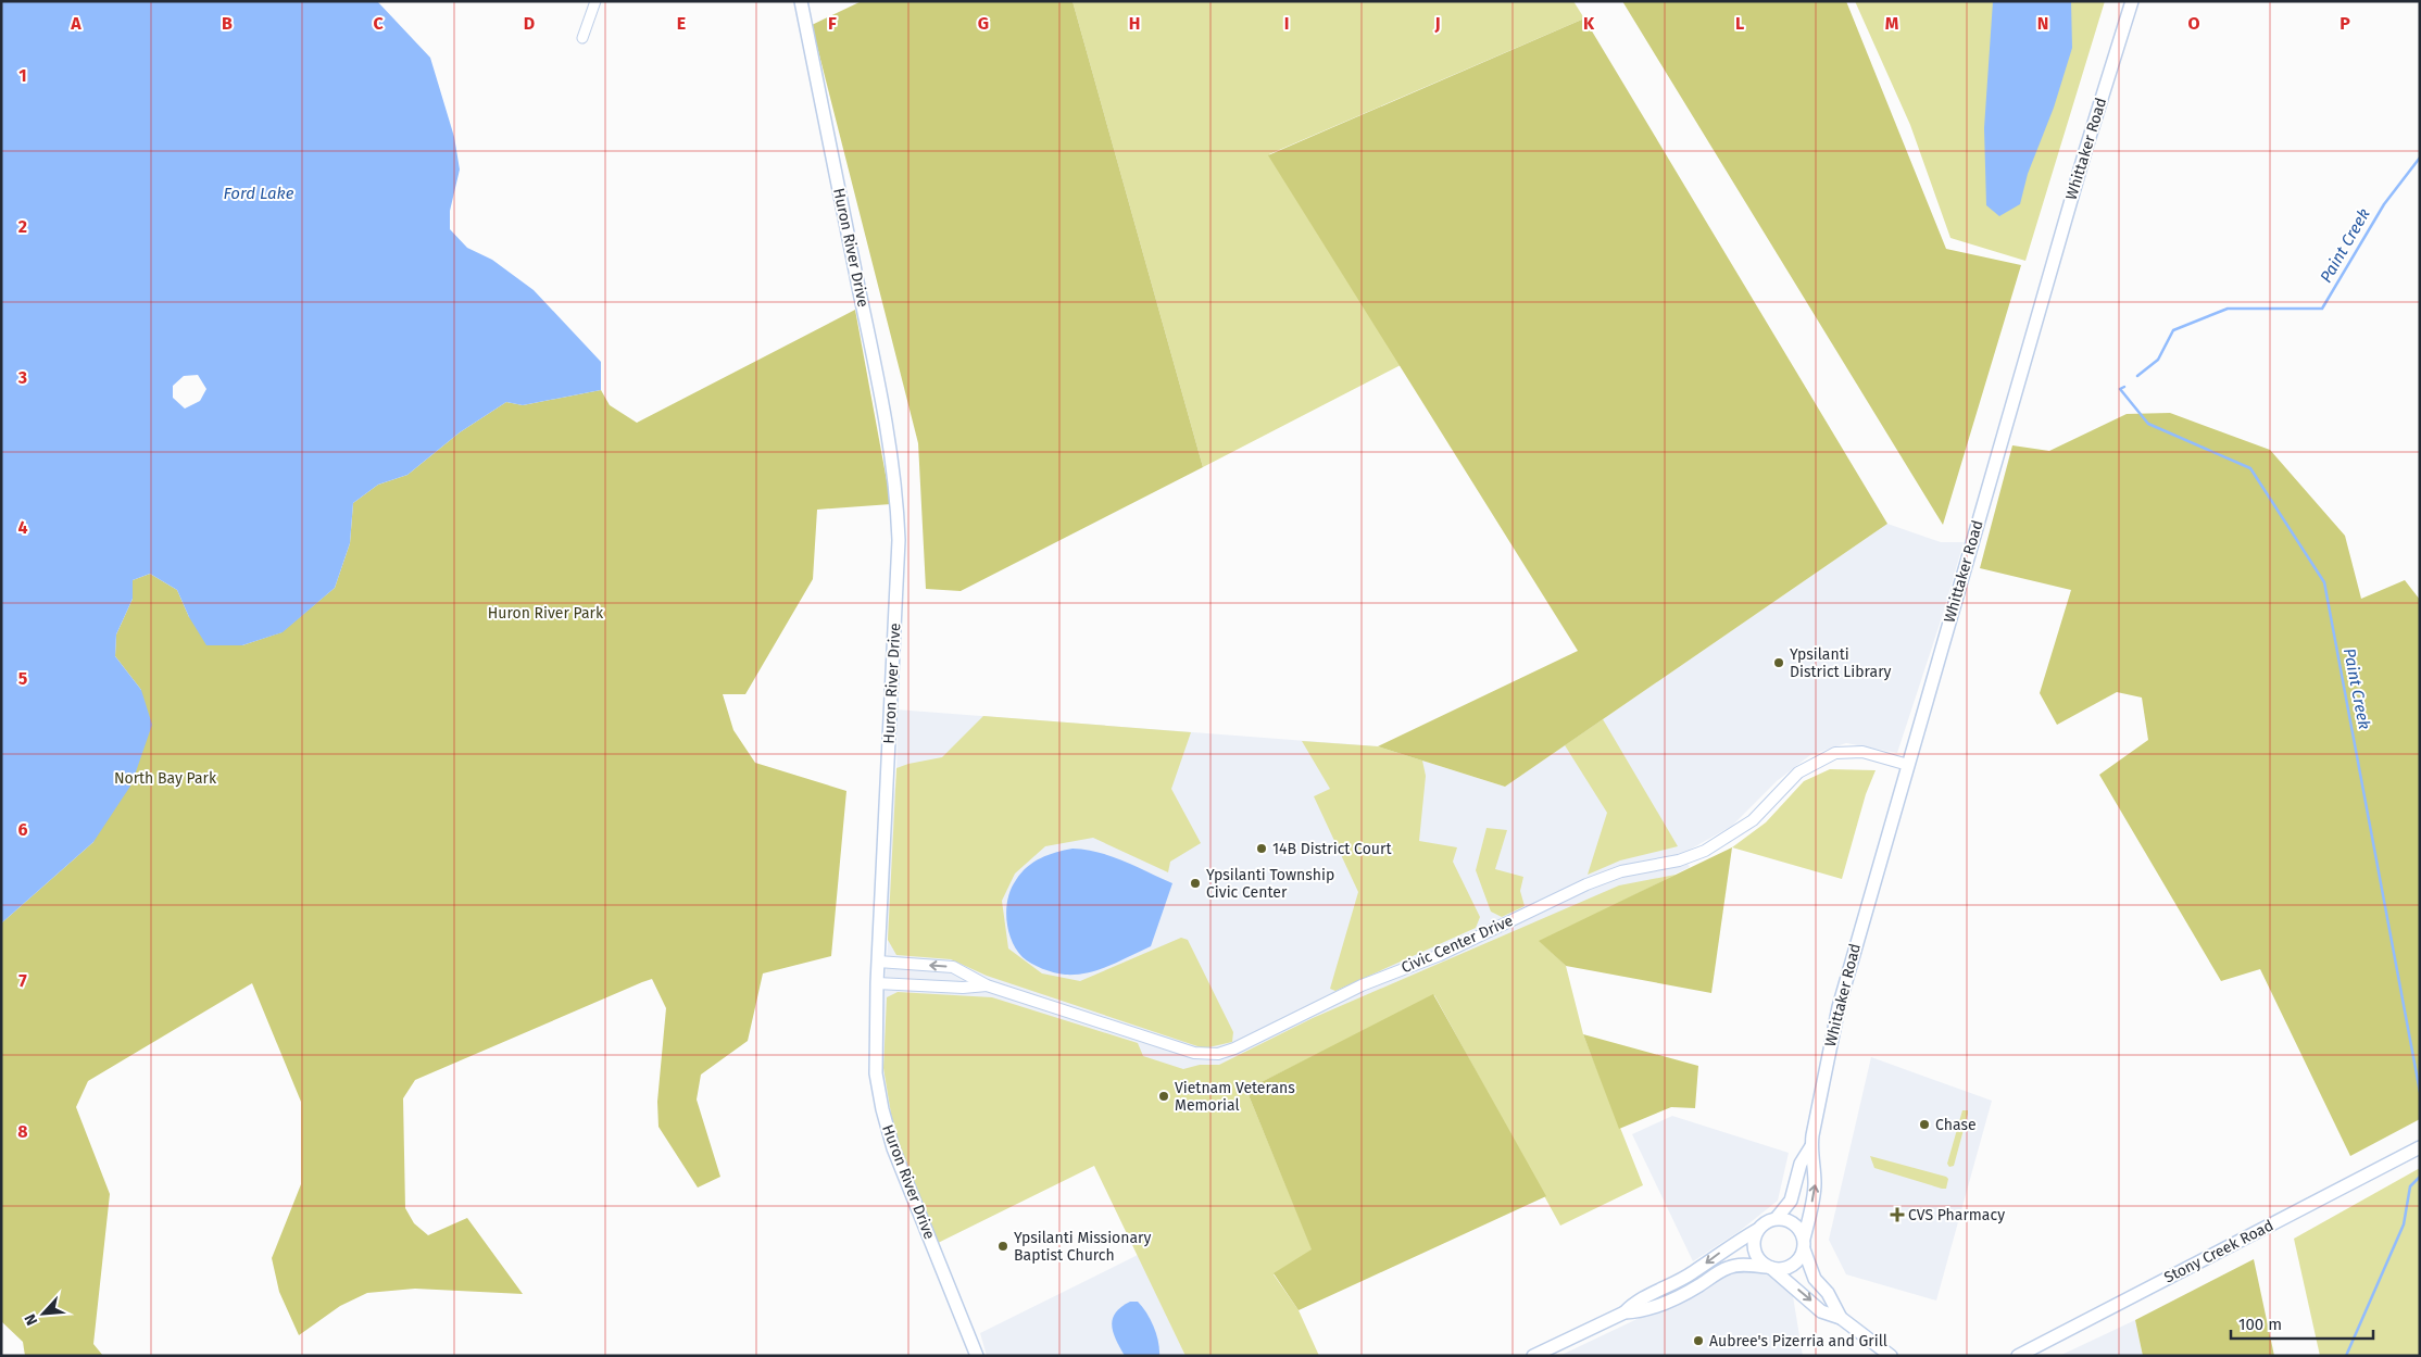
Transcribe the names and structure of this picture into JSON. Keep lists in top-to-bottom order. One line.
{"streets":{"main road":["Whittaker Road","Huron River Drive","Stony Creek Road"],"street":["Civic Center Drive"]},"crossings":[["Whittaker Road","Civic Center Drive"],["Huron River Drive","Civic Center Drive"]],"water":["Ford Lake","Paint Creek"],"parks":["Huron River Park","North Bay Park"],"places":{"other":["Ypsilanti District Library","14B District Court","Ypsilanti Township Civic Center","Vietnam Veterans Memorial","Chase","Ypsilanti Missionary Baptist Church","Aubree's Pizerria and Grill"],"health":["CVS Pharmacy"]},"scale_bar":"100 m","north":"bottom left","grid":{"columns":["A","B","C","D","E","F","G","H","I","J","K","L","M","N","O","P"],"rows":["1","2","3","4","5","6","7","8"]}}
